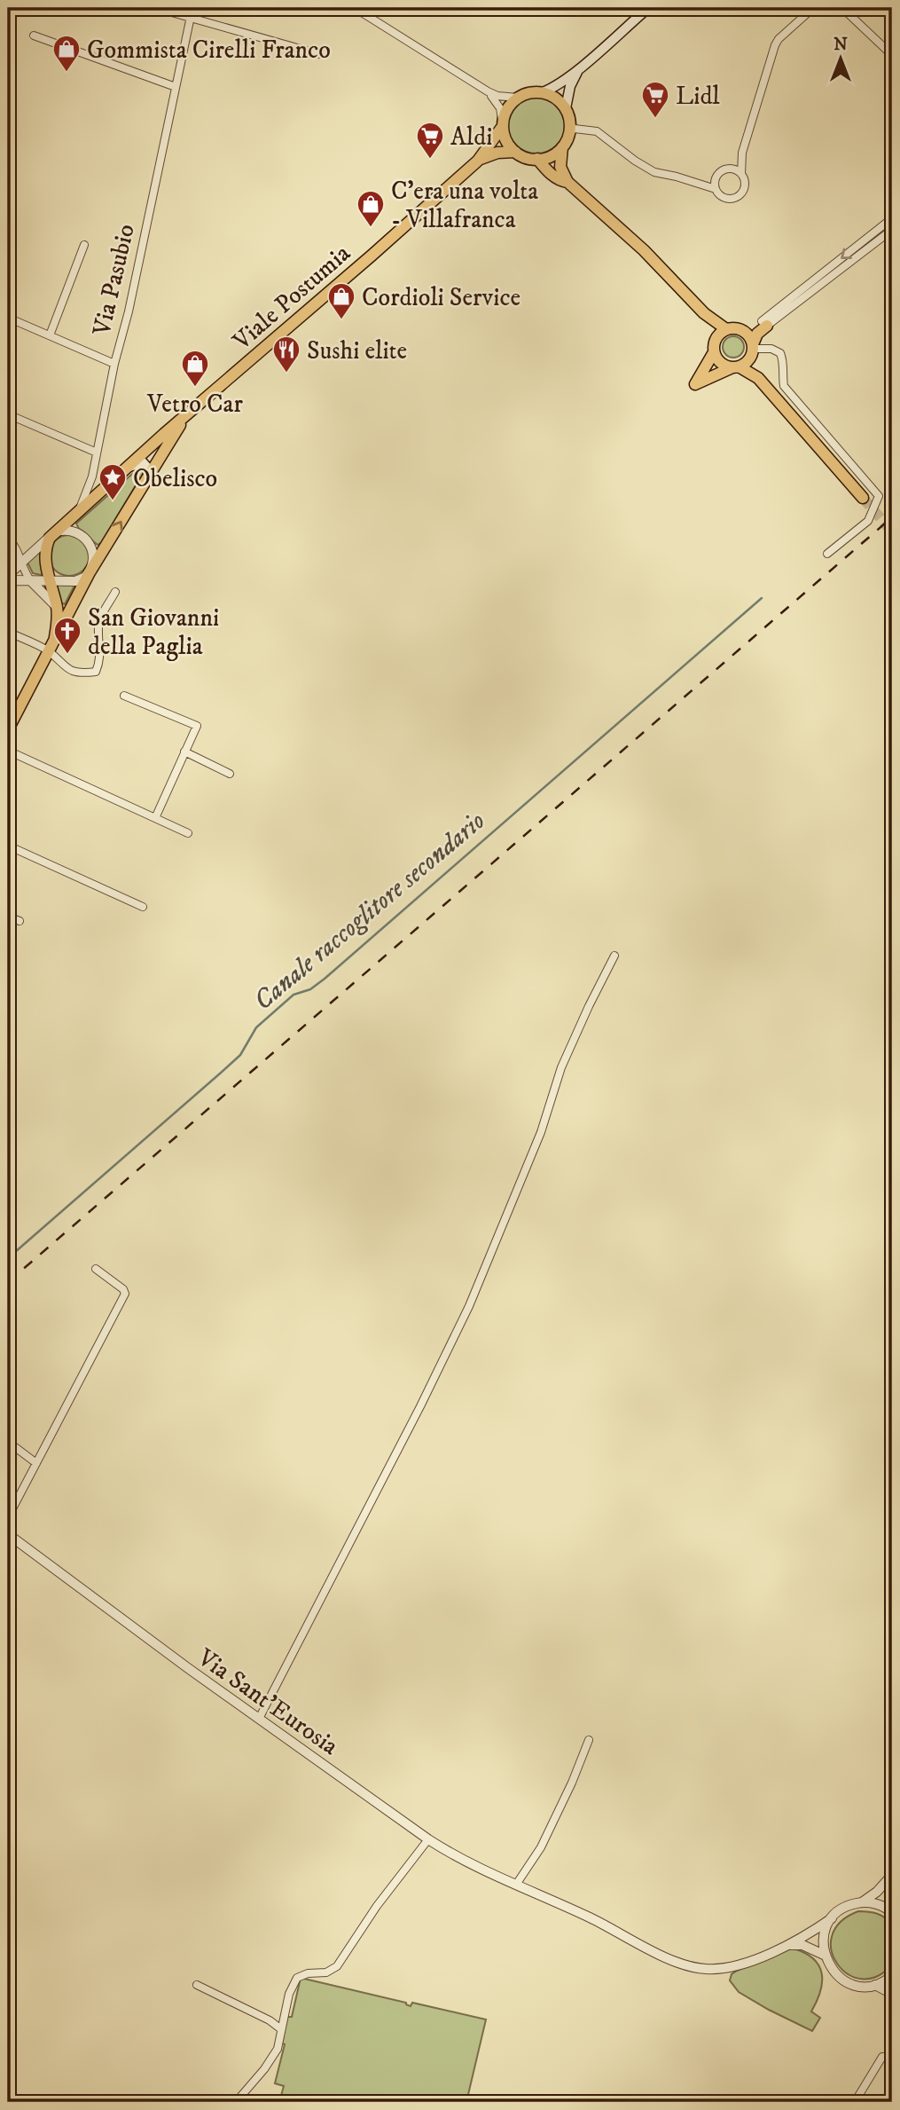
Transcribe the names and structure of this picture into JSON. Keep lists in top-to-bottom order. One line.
{"streets":{"main road":["Viale Postumia"],"street":["Via Pasubio","Via Sant'Eurosia"]},"water":["Canale raccoglitore secondario"],"places":{"shop":["Gommista Cirelli Franco","C'era una volta - Villafranca","Cordioli Service","Vetro Car"],"supermarket":["Lidl","Aldi"],"restaurant":["Sushi elite"],"place":["Obelisco"],"church":["San Giovanni della Paglia"]},"north":"top"}
